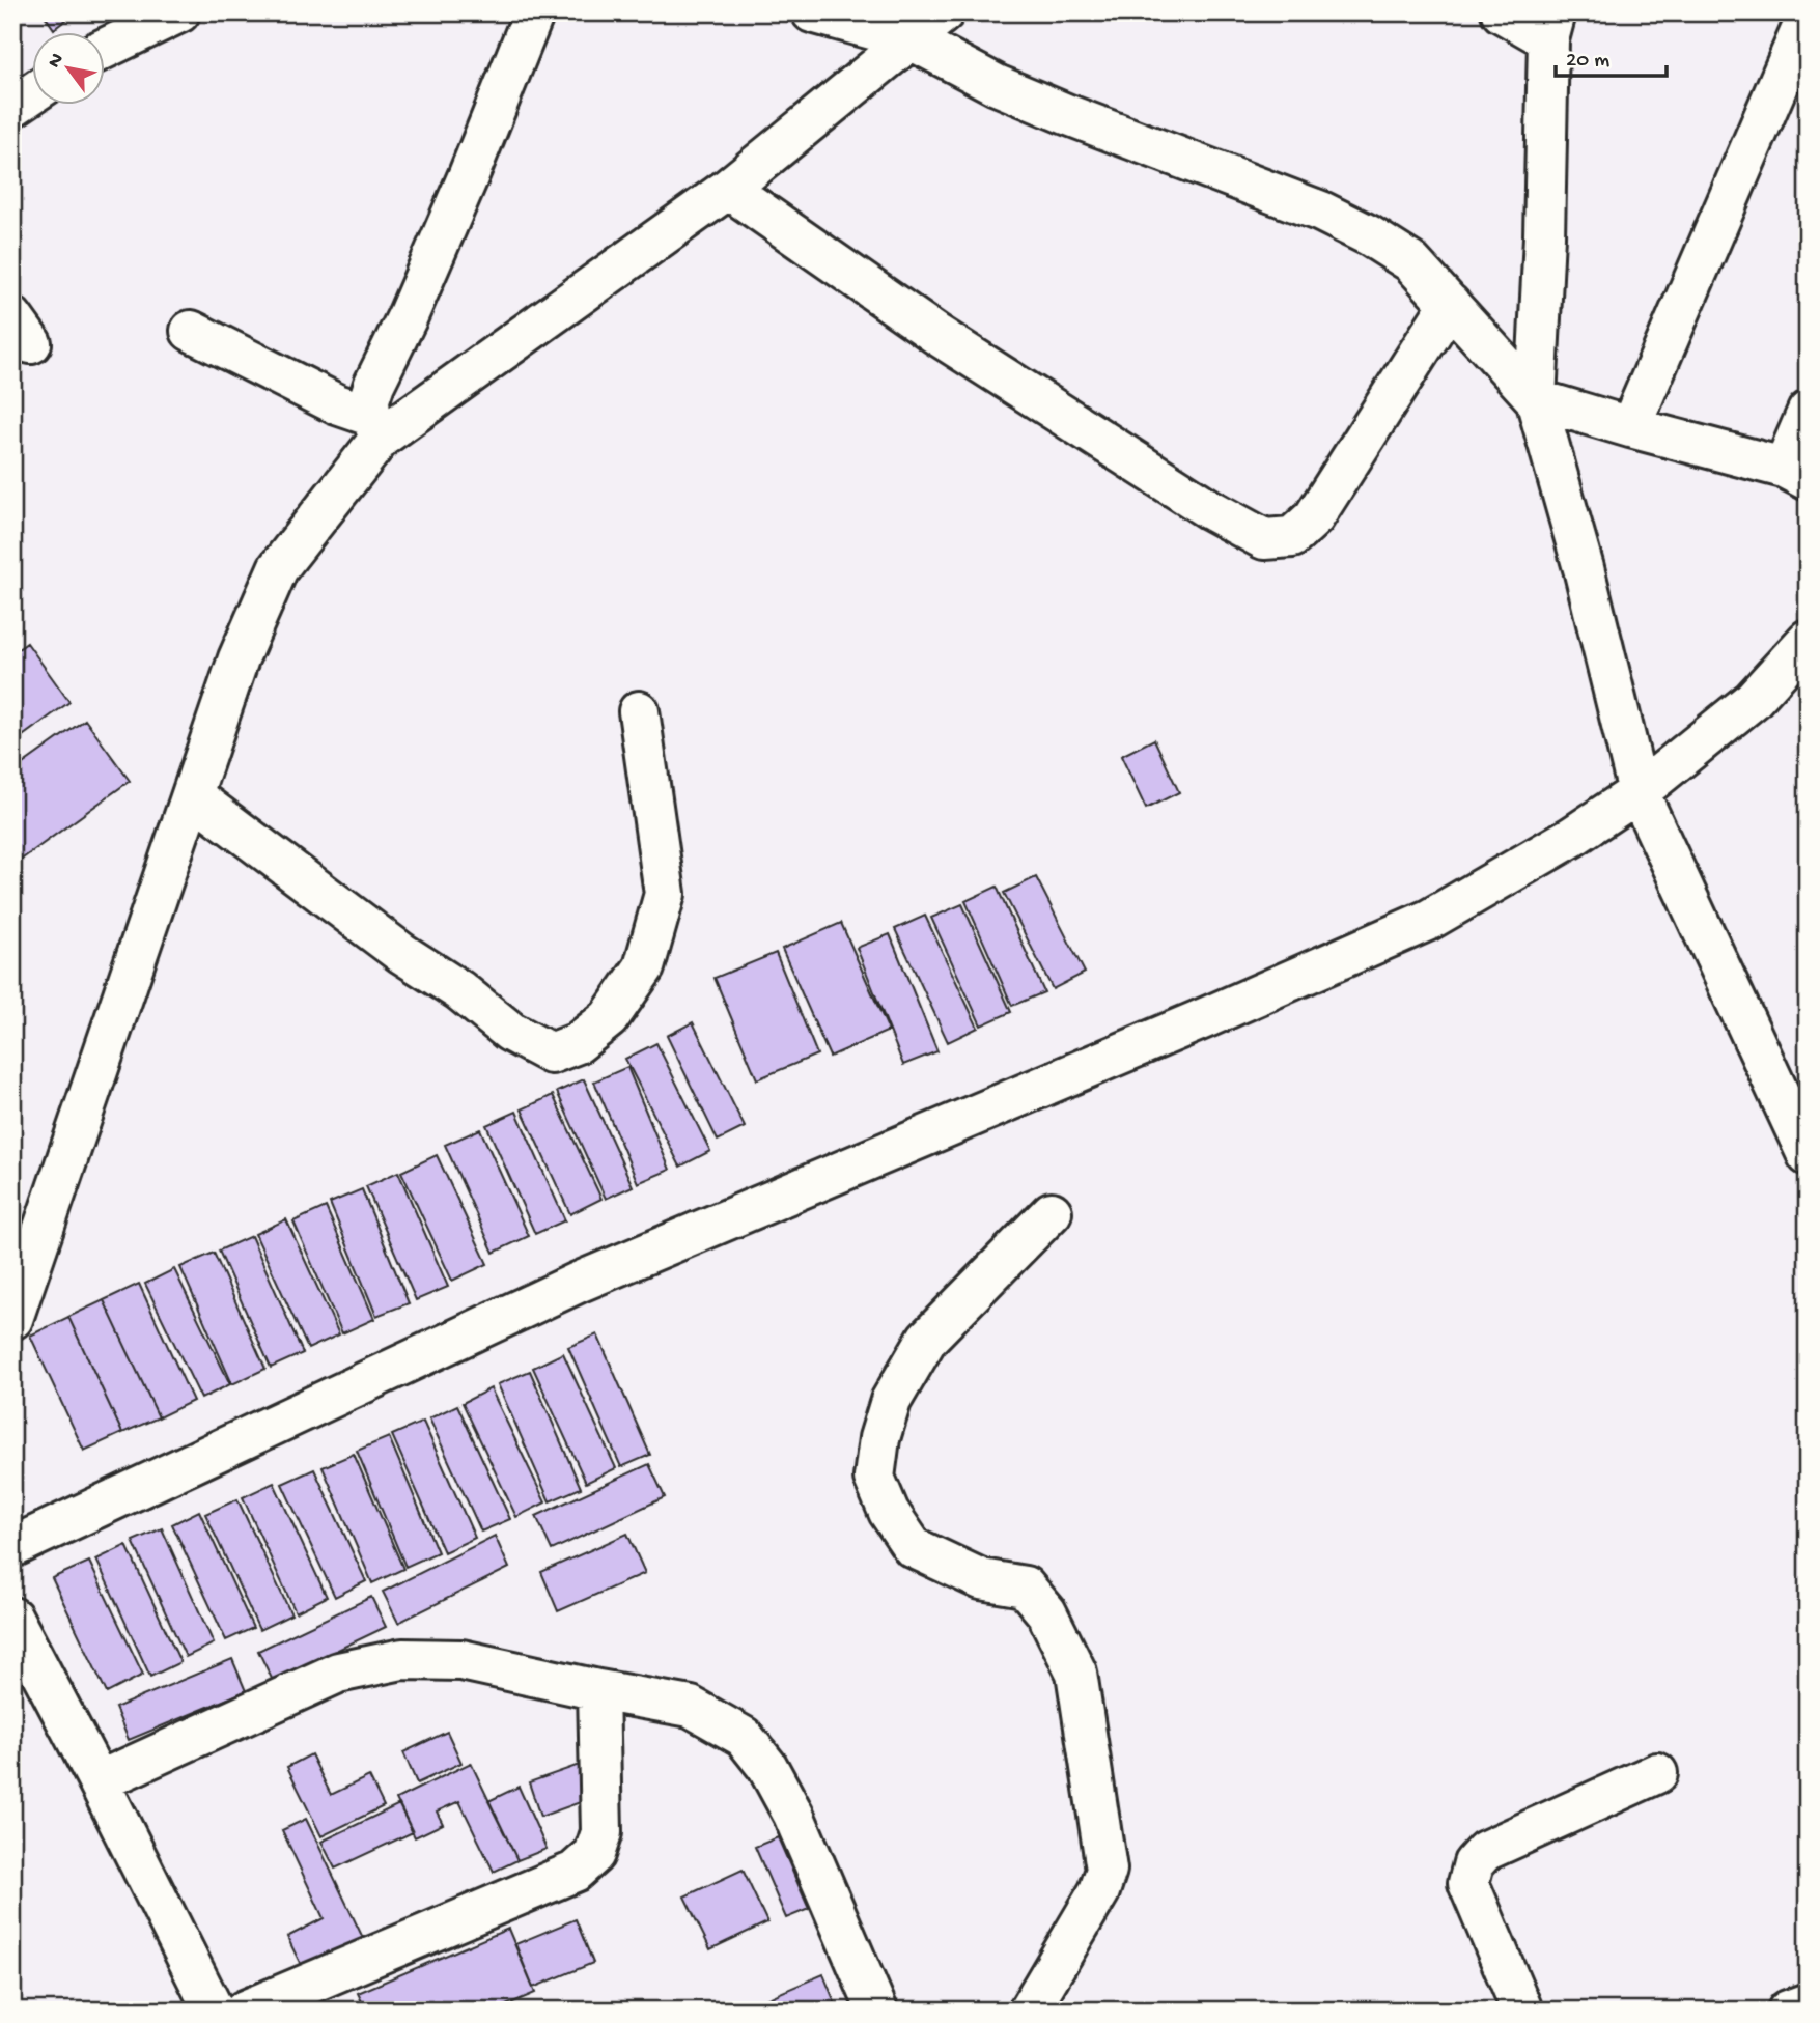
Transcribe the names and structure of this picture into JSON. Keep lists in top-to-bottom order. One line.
{"scale_bar":"20 m","north":"top left"}
